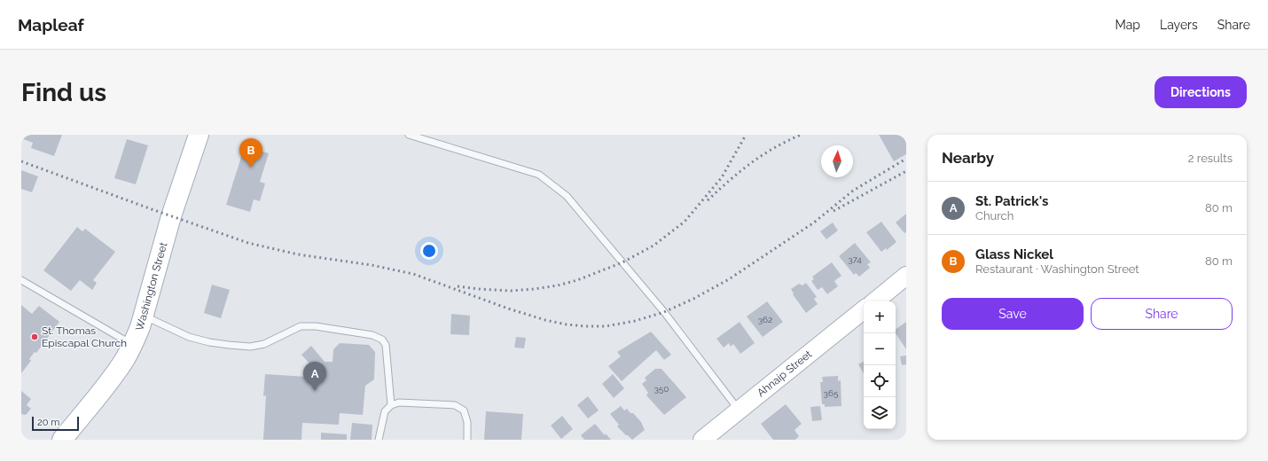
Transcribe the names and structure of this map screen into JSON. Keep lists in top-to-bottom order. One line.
{"streets":{"main road":["Washington Street","Ahnaip Street"]},"places":["St. Thomas Episcapal Church"],"house_numbers":["374","362","350","365"],"scale_bar":"20 m","north":"top","page":{"header":"Mapleaf","nav":["Map","Layers","Share"],"buttons":["Directions",["Save","Share"]],"title":"Find us","heading":["Nearby","2 results"],"pins":["B","A"],"list":[{"mark":"A","name":"St. Patrick's","note":"Church","value":"80 m"},{"mark":"B","name":"Glass Nickel","note":"Restaurant · Washington Street","value":"80 m"}],"map_buttons":["+","−"],"scale":"20 m"}}
